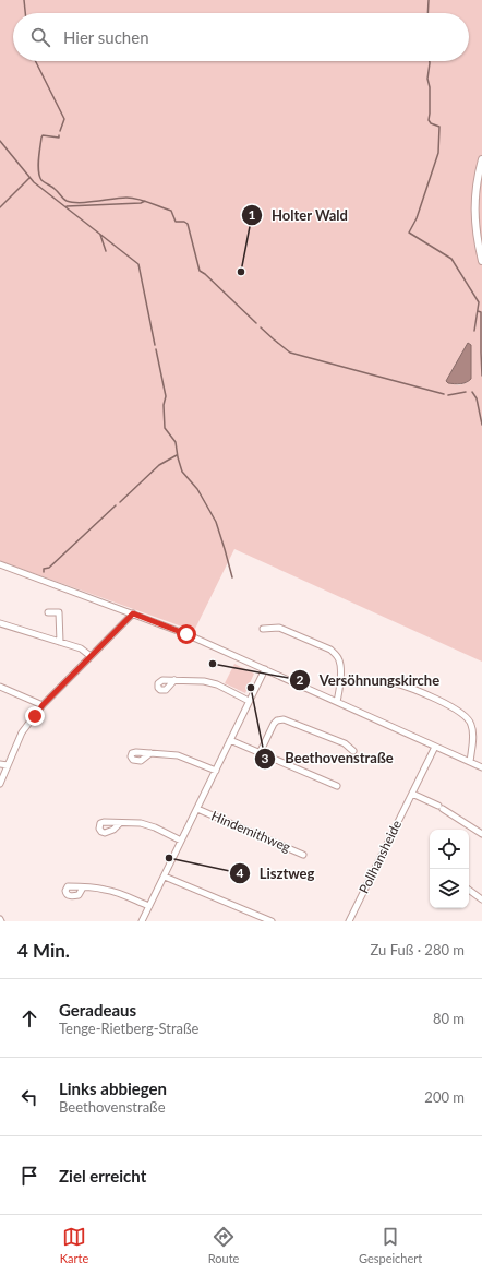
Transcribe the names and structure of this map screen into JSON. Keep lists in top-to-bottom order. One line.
{"streets":{"street":["Hindemithweg","Pollhansheide"]},"places":["Holter Wald","Versöhnungskirche","Beethovenstraße","Lisztweg"],"page":{"search":"Hier suchen","heading":["4 Min.","Zu Fuß · 280 m"],"list":[["Geradeaus","Tenge-Rietberg-Straße","80 m"],["Links abbiegen","Beethovenstraße","200 m"],"Ziel erreicht"],"nav":["Karte","Route","Gespeichert"]}}
